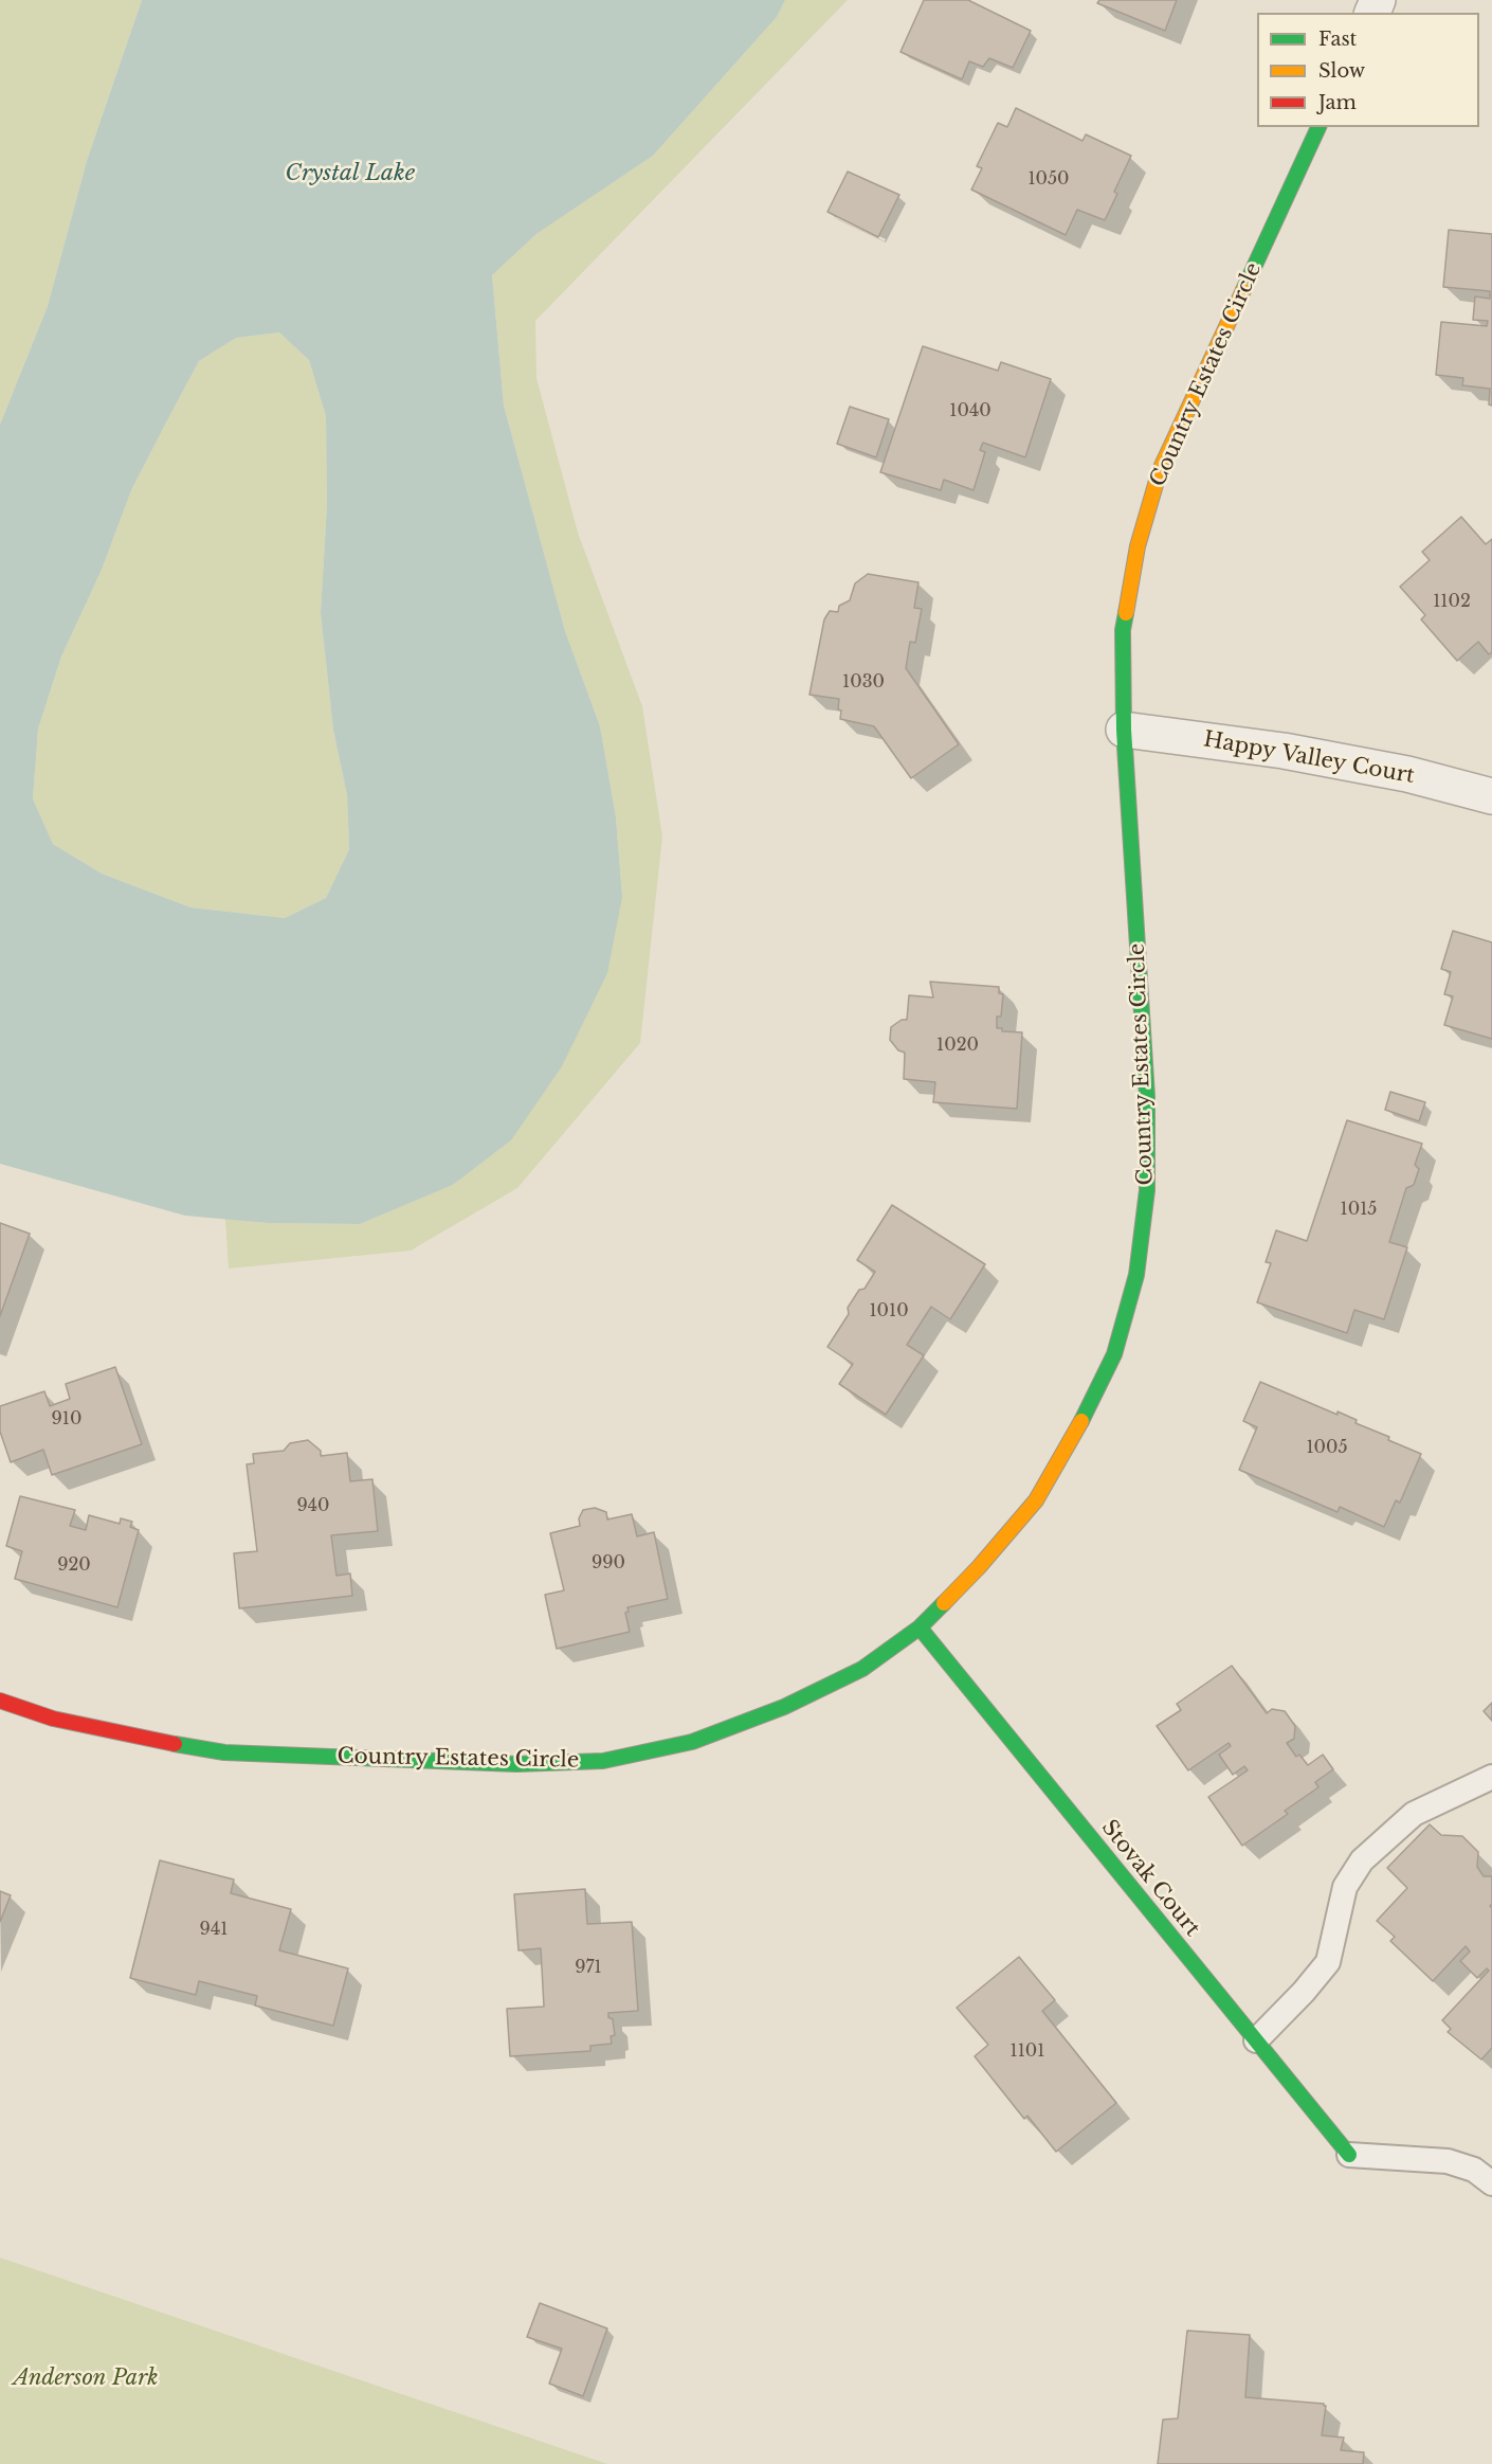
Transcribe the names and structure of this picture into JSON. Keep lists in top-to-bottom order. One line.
{"streets":{"street":["Country Estates Circle","Happy Valley Court","Stovak Court"]},"crossings":[["Country Estates Circle","Happy Valley Court"],["Country Estates Circle","Stovak Court"]],"water":["Crystal Lake"],"parks":["Anderson Park"],"house_numbers":["1050","1040","1102","1030","1020","1015","1010","910","1005","940","990","920","941","971","1101"],"legend":["Fast","Slow","Jam"]}
